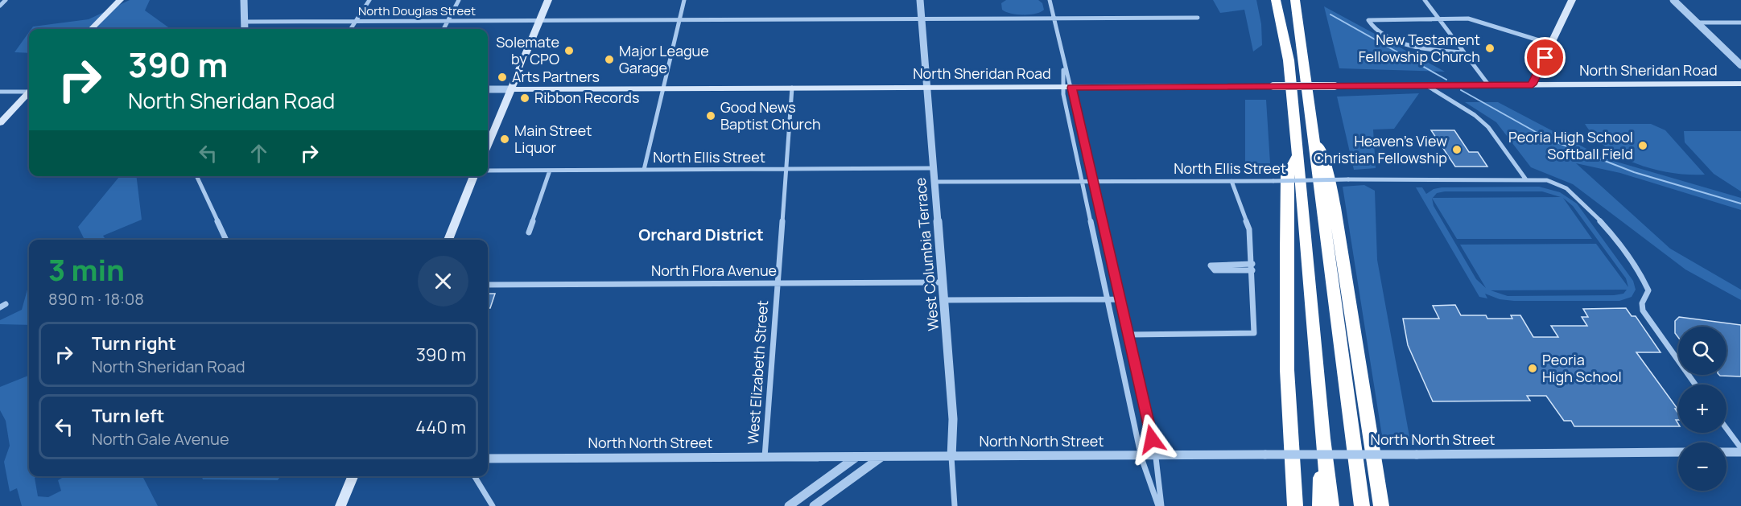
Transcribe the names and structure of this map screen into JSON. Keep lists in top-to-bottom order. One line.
{"streets":{"main road":["North Sheridan Road"],"street":["North Douglas Street","North Ellis Street","West Columbia Terrace","North Flora Avenue","West Elizabeth Street","North North Street"]},"crossings":[["North Douglas Street","West Columbia Terrace"],["North Sheridan Road","West Columbia Terrace"],["North Sheridan Road","West Elizabeth Street"],["North Ellis Street","West Columbia Terrace"],["North Ellis Street","West Elizabeth Street"],["West Columbia Terrace","North Flora Avenue"],["West Columbia Terrace","North North Street"],["North Flora Avenue","West Elizabeth Street"],["West Elizabeth Street","North North Street"]],"districts":["Orchard District"],"places":["New Testament Fellowship Church","Solemate by CPO","Major League Garage","Arts Partners","Ribbon Records","Good News Baptist Church","Main Street Liquor","Peoria High School Softball Field","Heaven's View Christian Fellowship","Peoria High School"],"page":{"turn":["390 m","North Sheridan Road"],"heading":["3 min","890 m · 18:08"],"list":[{"name":"Turn right","note":"North Sheridan Road","value":"390 m"},{"name":"Turn left","note":"North Gale Avenue","value":"440 m"}],"map_buttons":["+","−"]}}
